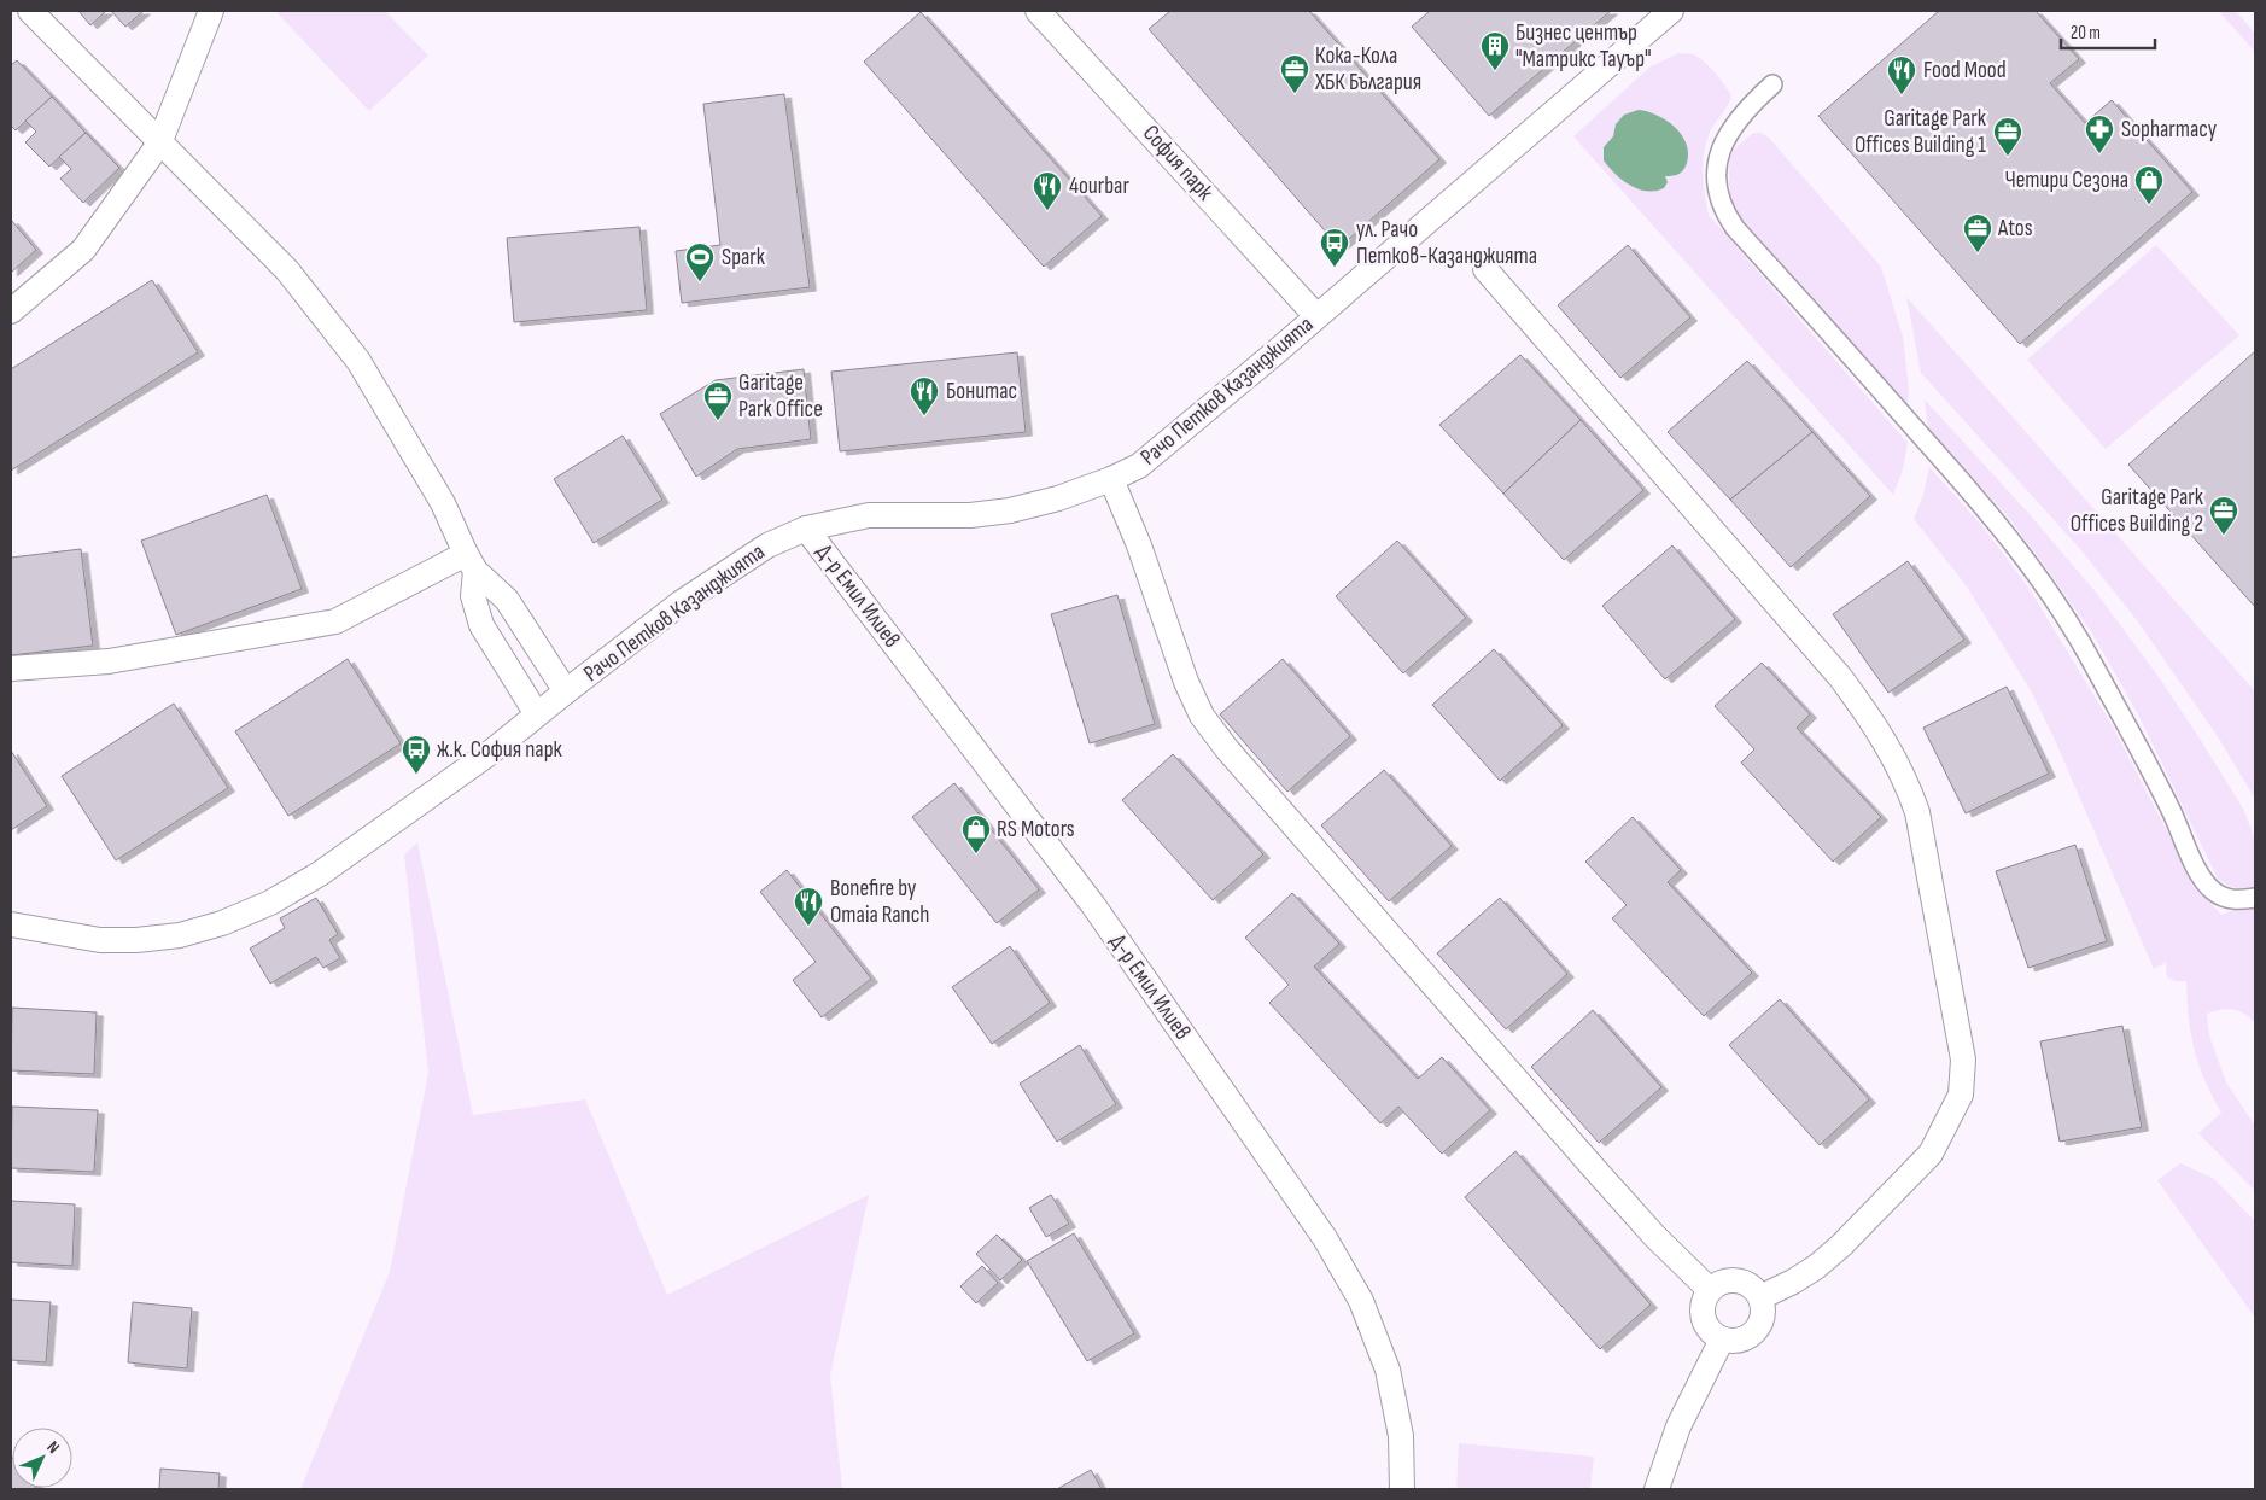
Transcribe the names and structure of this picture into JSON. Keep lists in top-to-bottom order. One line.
{"streets":{"street":["София парк","Рачо Петков Казанджията","Д-р Емил Илиев"]},"crossings":[["София парк","Рачо Петков Казанджията"],["Рачо Петков Казанджията","Д-р Емил Илиев"]],"places":{"building":["Бизнес център \"Матрикс Тауър\""],"office":["Кока-Кола ХБК България","Garitage Park Offices Building 1","Atos","Garitage Park Office","Garitage Park Offices Building 2"],"restaurant":["Food Mood","4ourbar","Бонитас","Bonefire by Omaia Ranch"],"pharmacy":["Sopharmacy"],"shop":["Четири Сезона","RS Motors"],"bus stop":["ул. Рачо Петков-Казанджията","ж.к. София парк"],"sports":["Spark"]},"scale_bar":"20 m","north":"top right"}
